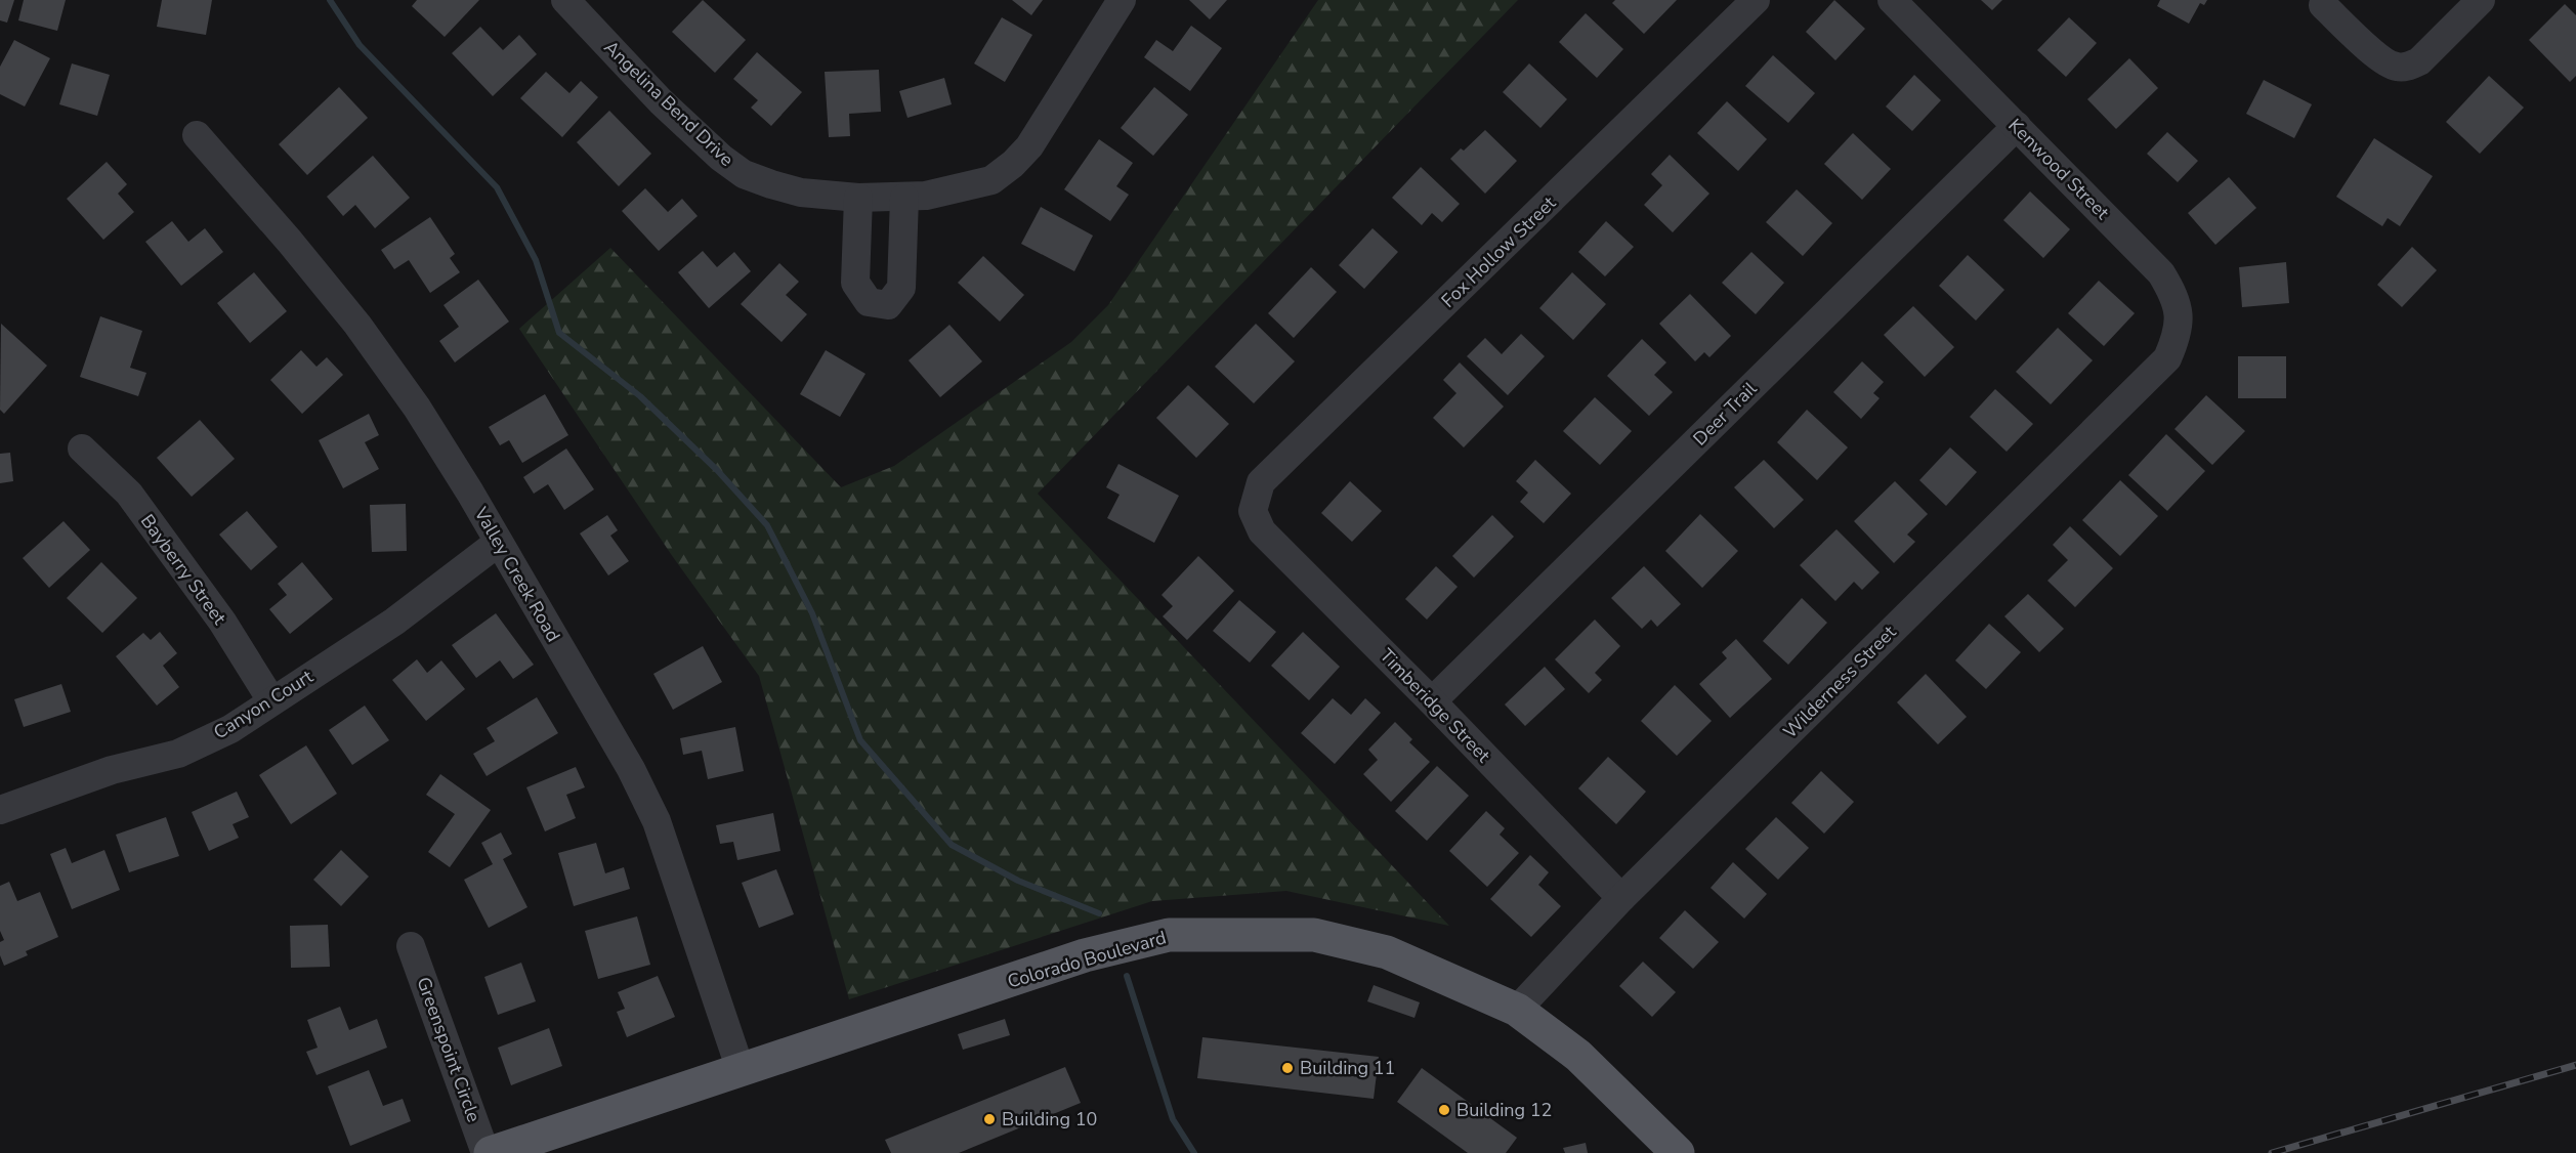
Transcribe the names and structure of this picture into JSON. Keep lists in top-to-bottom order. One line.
{"streets":{"main road":["Colorado Boulevard"],"street":["Angelina Bend Drive","Kenwood Street","Fox Hollow Street","Deer Trail","Bayberry Street","Valley Creek Road","Wilderness Street","Canyon Court","Timberidge Street","Greenspoint Circle"]},"crossings":[["Kenwood Street","Deer Trail"],["Kenwood Street","Wilderness Street"],["Fox Hollow Street","Timberidge Street"],["Deer Trail","Timberidge Street"],["Bayberry Street","Canyon Court"],["Valley Creek Road","Canyon Court"],["Valley Creek Road","Colorado Boulevard"],["Wilderness Street","Timberidge Street"],["Wilderness Street","Colorado Boulevard"],["Colorado Boulevard","Greenspoint Circle"]],"places":["Building 11","Building 12","Building 10"]}
